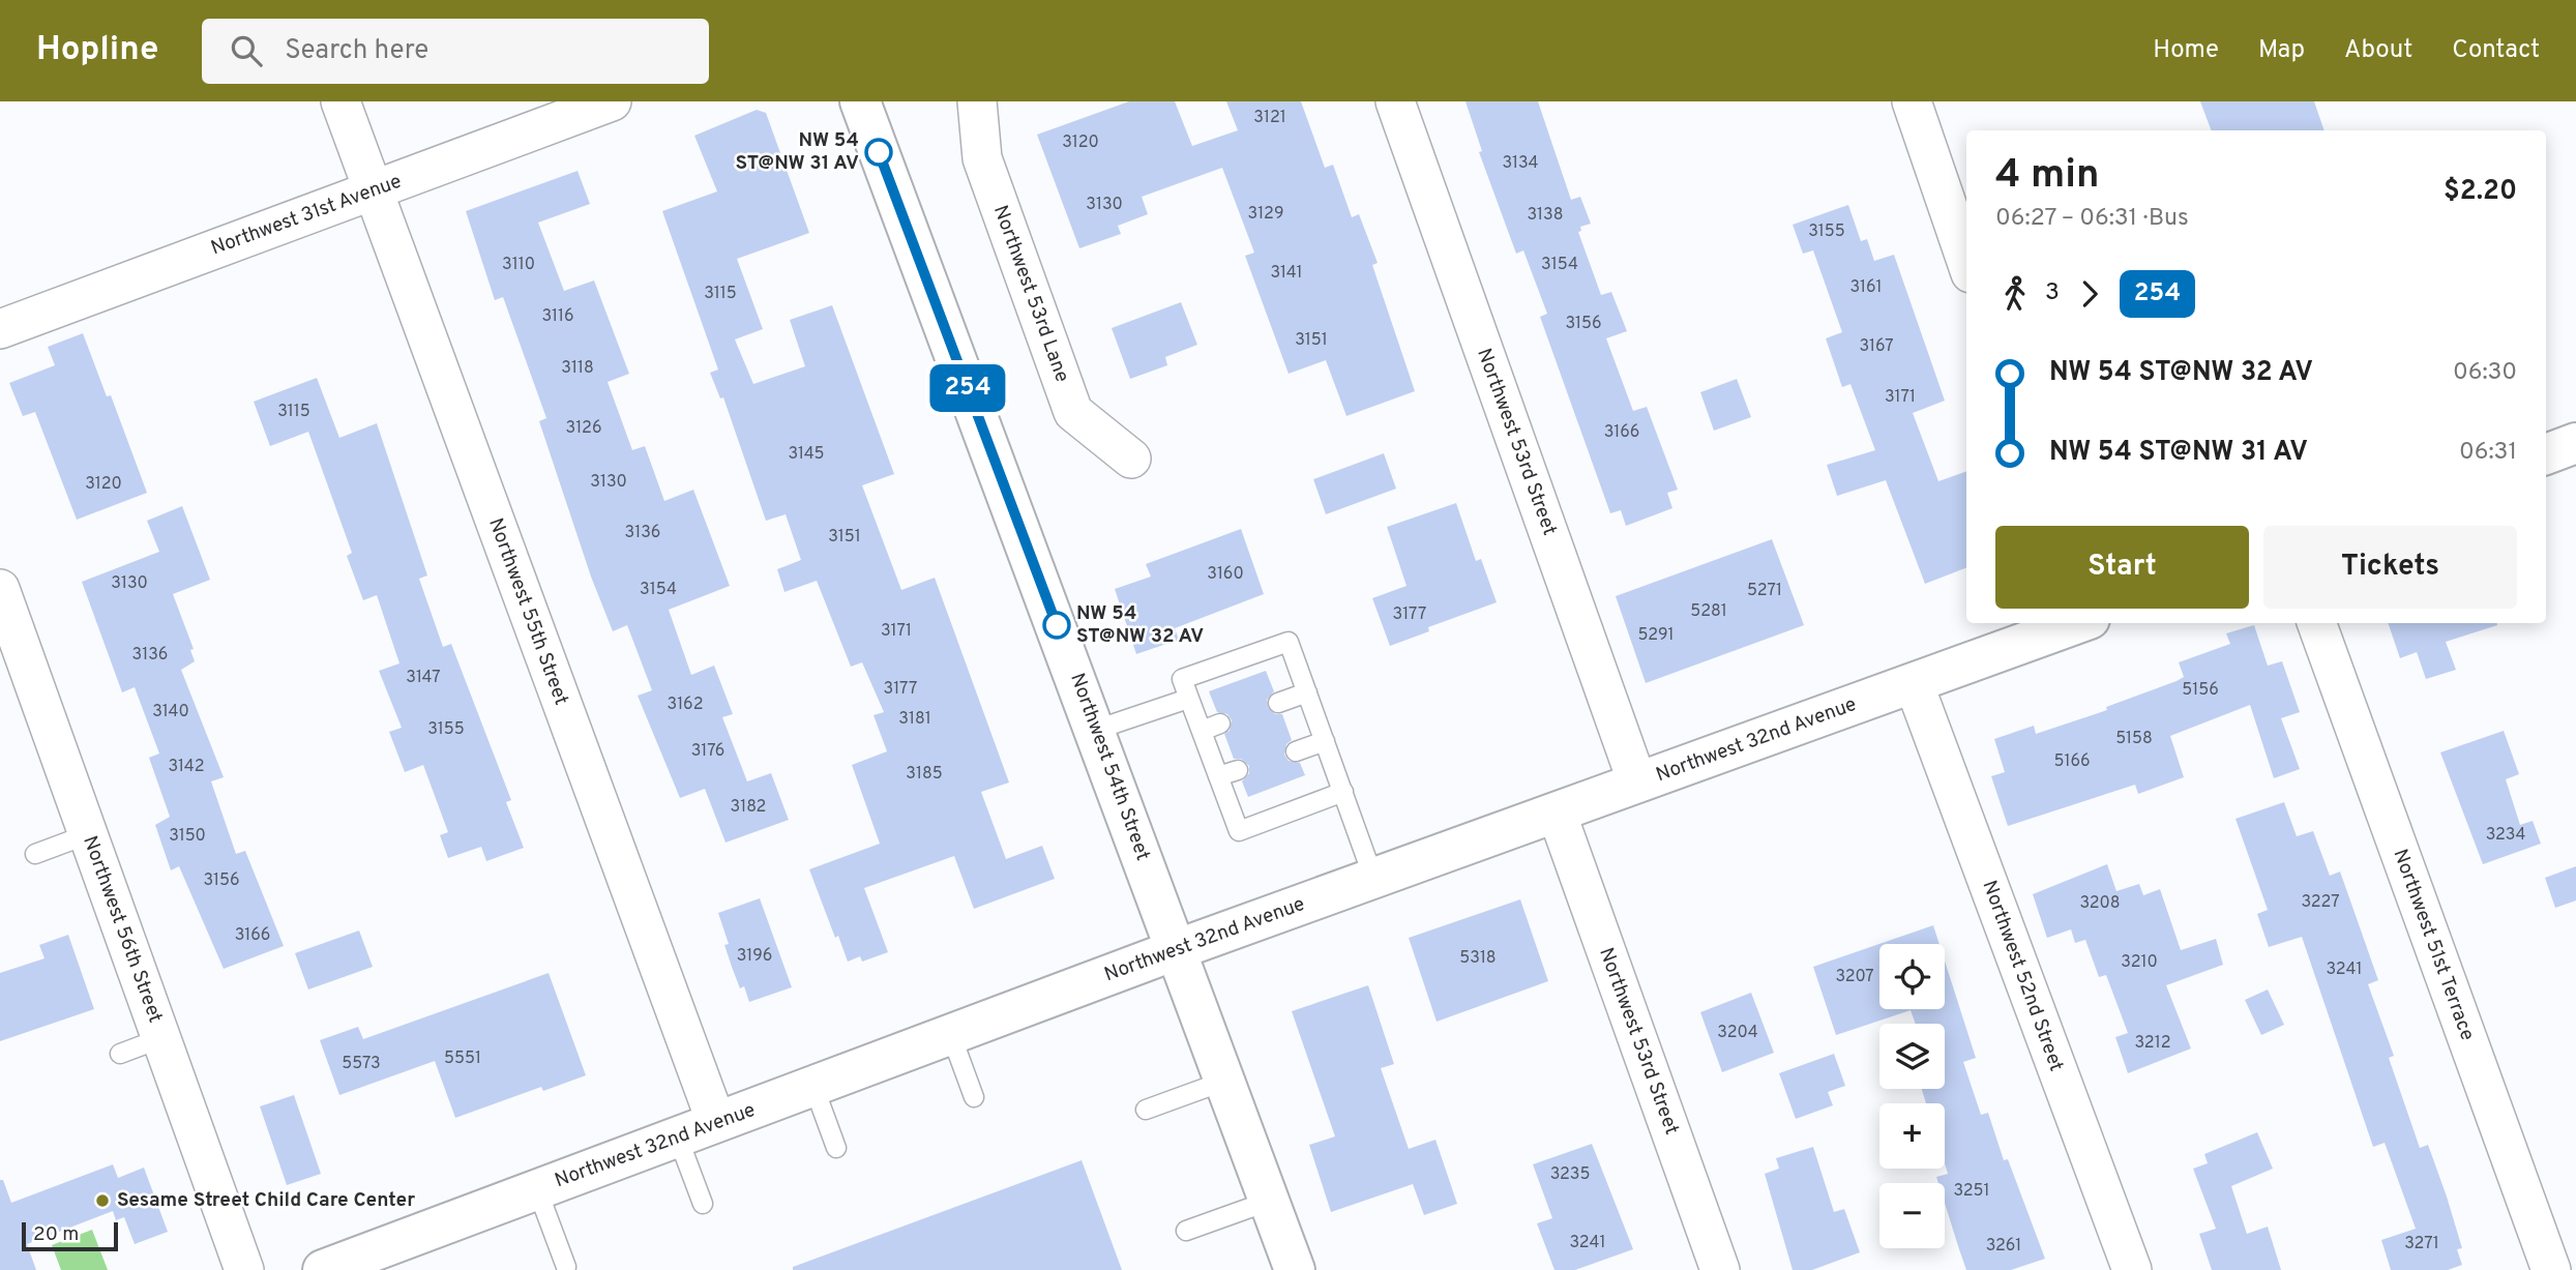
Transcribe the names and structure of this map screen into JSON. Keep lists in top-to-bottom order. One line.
{"streets":{"main road":["Northwest 32nd Avenue","Northwest 54th Street"],"street":["Northwest 31st Avenue","Northwest 53rd Lane","Northwest 53rd Street","Northwest 55th Street","Northwest 56th Street","Northwest 51st Terrace","Northwest 52nd Street"]},"crossings":[["Northwest 31st Avenue","Northwest 55th Street"],["Northwest 53rd Street","Northwest 32nd Avenue"],["Northwest 55th Street","Northwest 32nd Avenue"],["Northwest 32nd Avenue","Northwest 54th Street"],["Northwest 32nd Avenue","Northwest 52nd Street"]],"places":["NW 54 ST@NW 31 AV","NW 54 ST@NW 32 AV","Sesame Street Child Care Center"],"lines":["bus line 254"],"house_numbers":["3121","3120","3134","3130","3129","3138","3155","3110","3154","3141","3161","3115","3116","3156","3151","3167","3118","3171","3115","3126","3166","3145","3130","3120","3136","3151","3160","3130","3154","5271","5281","3177","3171","5291","3136","3147","3177","5156","3162","3140","3181","3155","5158","3176","5166","3142","3185","3182","3234","3150","3156","3227","3208","3166","3196","5318","3210","3241","3207","3204","3212","5551","5573","3235","3251","3241","3271","3261"],"scale_bar":"20 m","page":{"header":"Hopline","search":"Search here","nav":["Home","Map","About","Contact"],"on_map":"254","heading":["4 min","06:27 – 06:31 · Bus","$2.20"],"legs":["3","254"],"list":[{"name":"NW 54 ST@NW 32 AV","value":"06:30"},{"name":"NW 54 ST@NW 31 AV","value":"06:31"}],"buttons":["Start","Tickets"],"map_buttons":["+","−"],"scale":"20 m"}}
